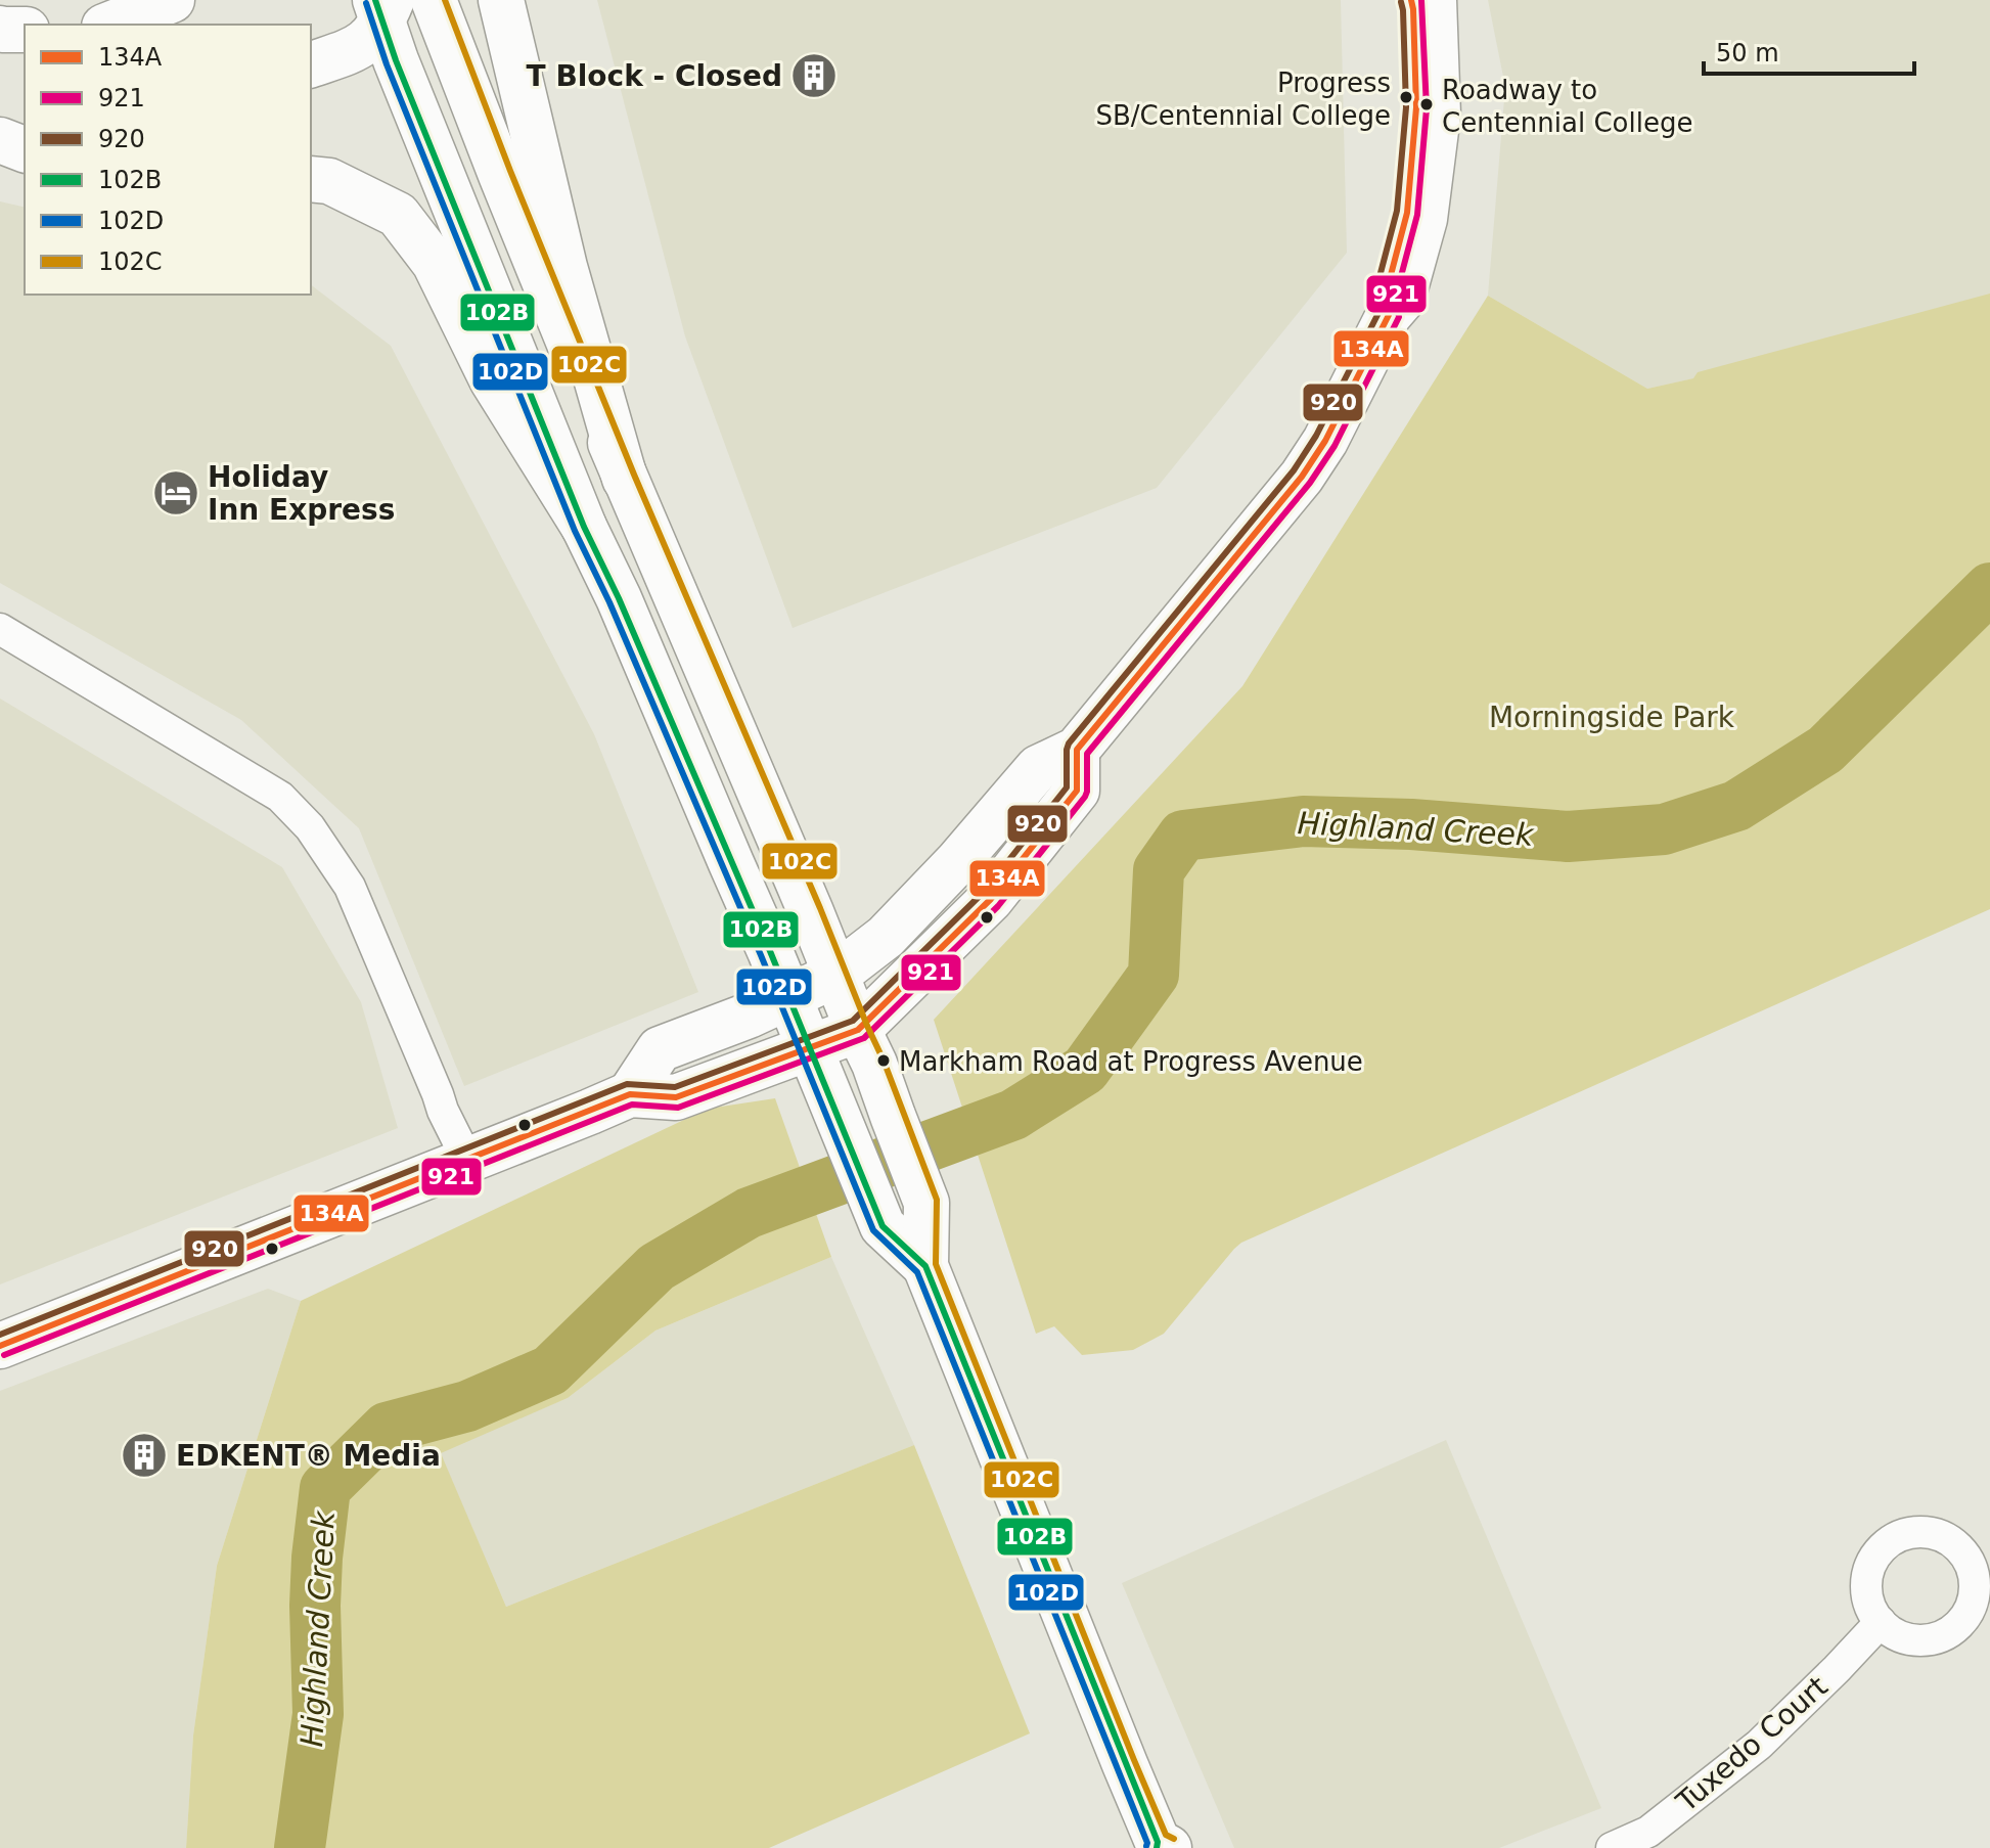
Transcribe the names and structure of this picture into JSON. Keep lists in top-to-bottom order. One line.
{"streets":{"street":["Tuxedo Court"]},"water":["Highland Creek"],"parks":["Morningside Park"],"places":{"building":["T Block - Closed","EDKENT® Media"],"other":["Progress SB/Centennial College","Roadway to Centennial College","Markham Road at Progress Avenue"],"hotel":["Holiday Inn Express"]},"lines":["transit line 134A","transit line 921","transit line 102B","transit line 102C","transit line 920","transit line 102D"],"legend":["134A","921","920","102B","102D","102C"],"scale_bar":"50 m"}
